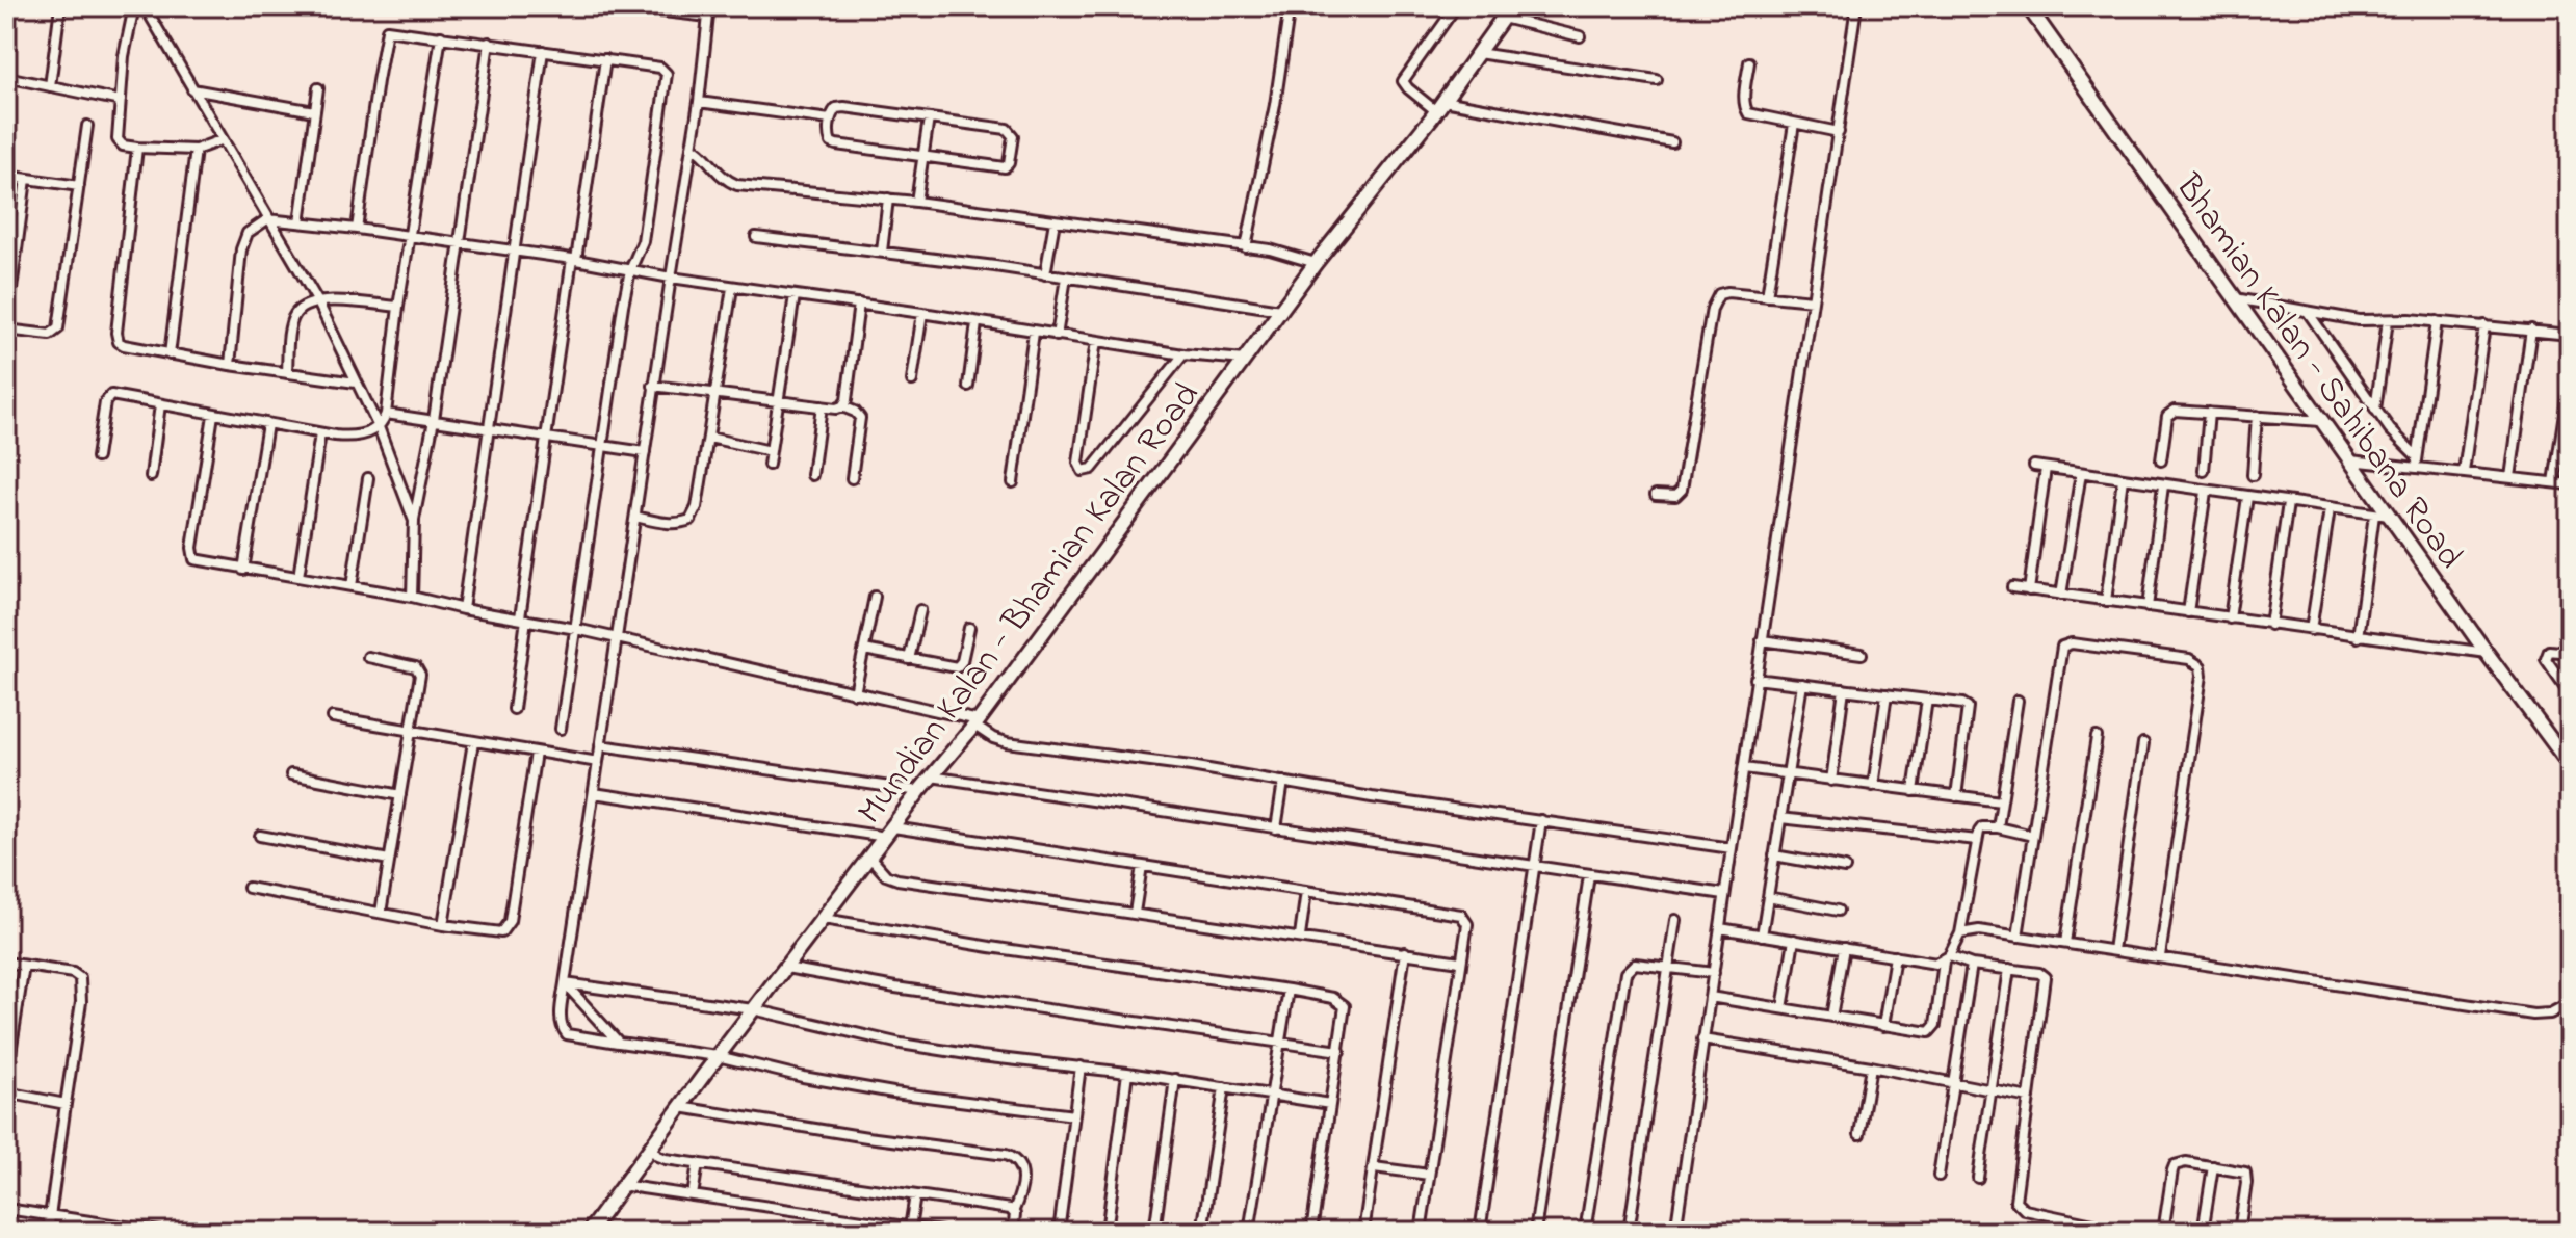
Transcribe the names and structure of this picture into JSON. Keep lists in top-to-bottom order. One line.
{"streets":{"street":["Bhamian Kalan - Sahibana Road","Mundian Kalan - Bhamian Kalan Road"]}}
